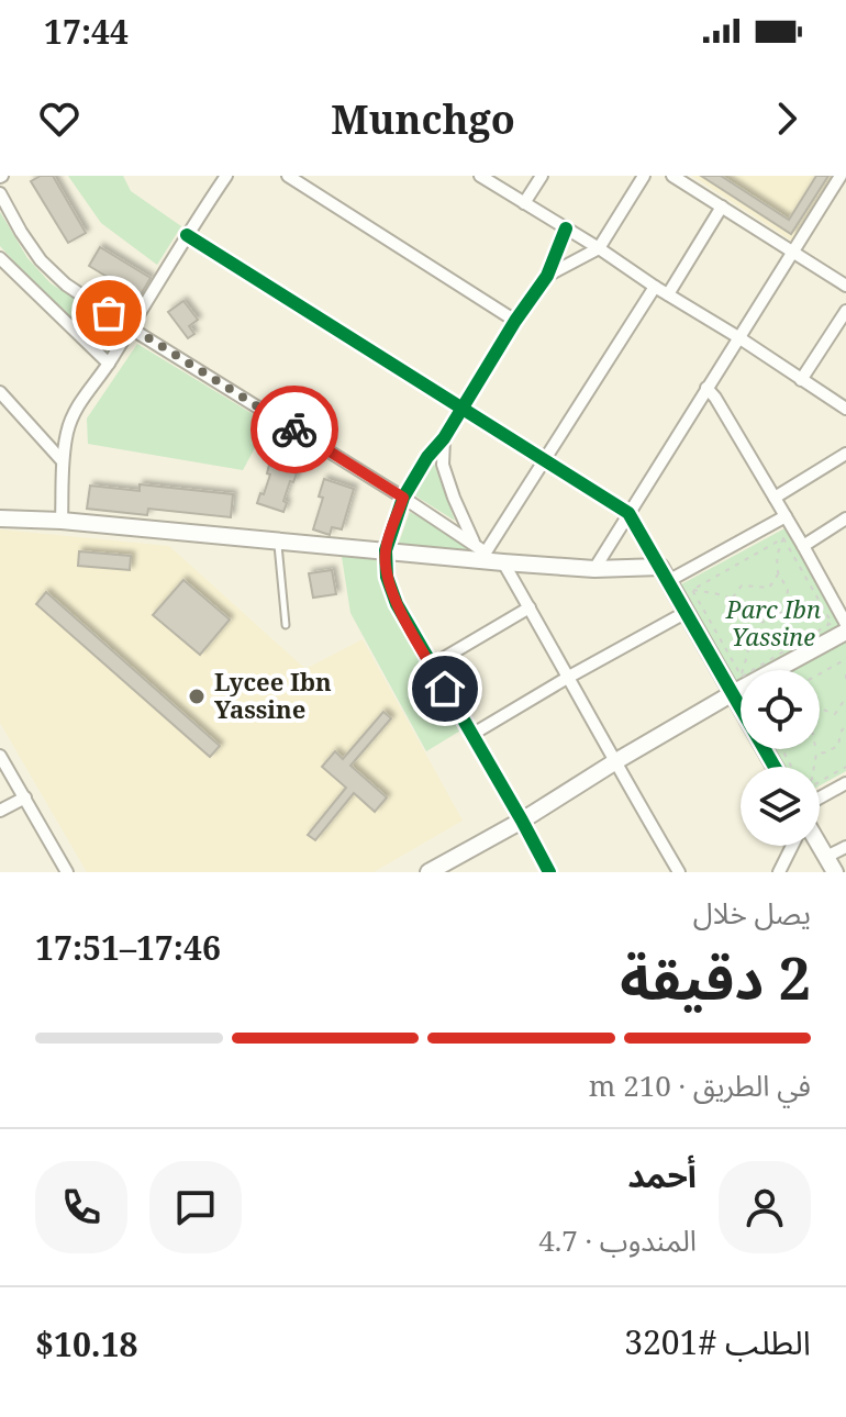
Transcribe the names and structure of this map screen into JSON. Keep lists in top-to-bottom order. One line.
{"parks":["Parc Ibn Yassine"],"places":["Lycee Ibn Yassine"],"page":{"status":"17:44","header":"Munchgo","heading":["2 دقيقة","يصل خلال","17:46–17:51"],"panel":["أحمد","المندوب · 4.7","الطلب #3201","$10.18"],"bar":"في الطريق · 210 m"}}
